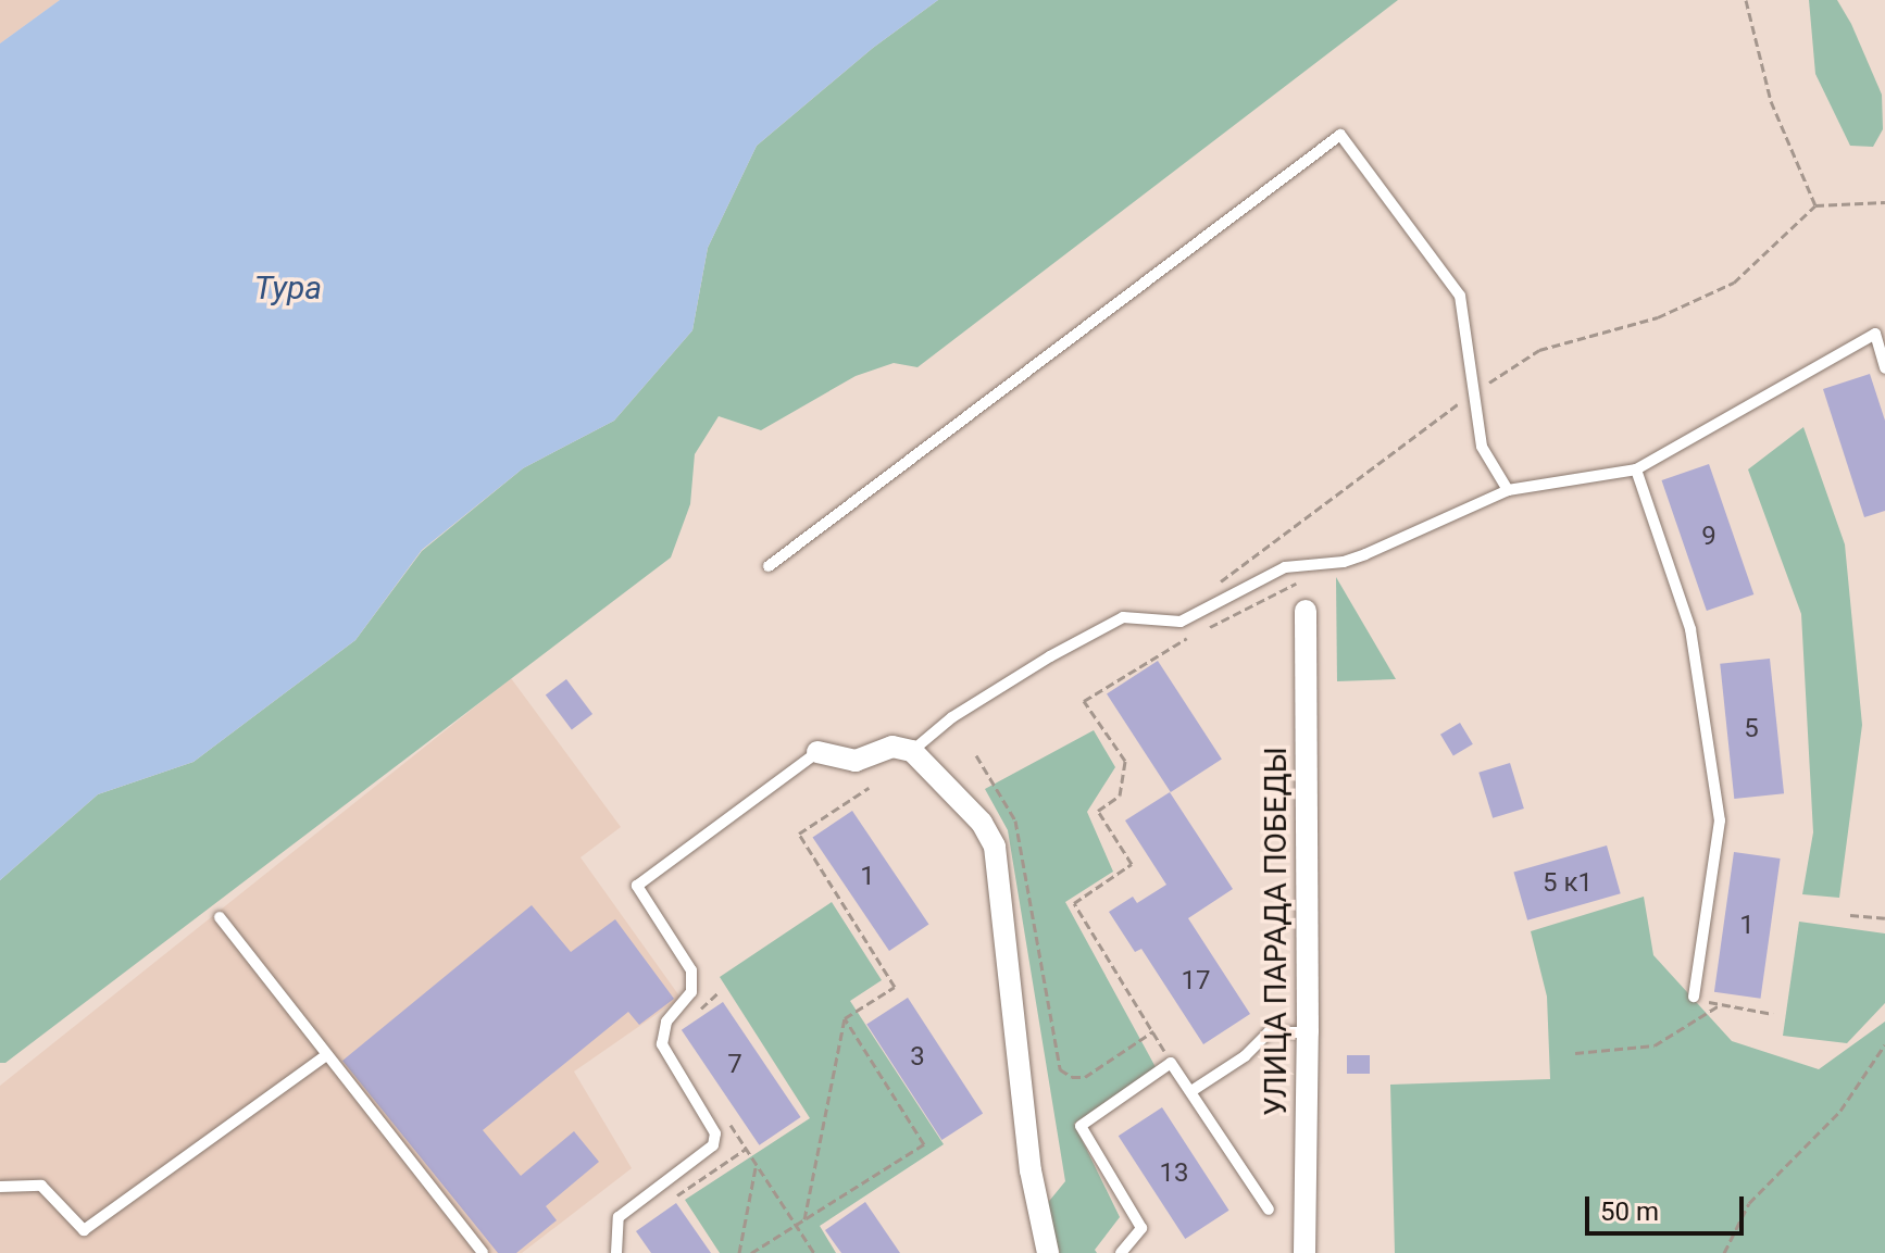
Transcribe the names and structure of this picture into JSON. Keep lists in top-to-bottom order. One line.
{"streets":{"street":["УЛИЦА ПАРАДА ПОБЕДЫ"]},"water":["Тура"],"house_numbers":["9","5","1","5 к1","1","17","3","7","13"],"scale_bar":"50 m"}
